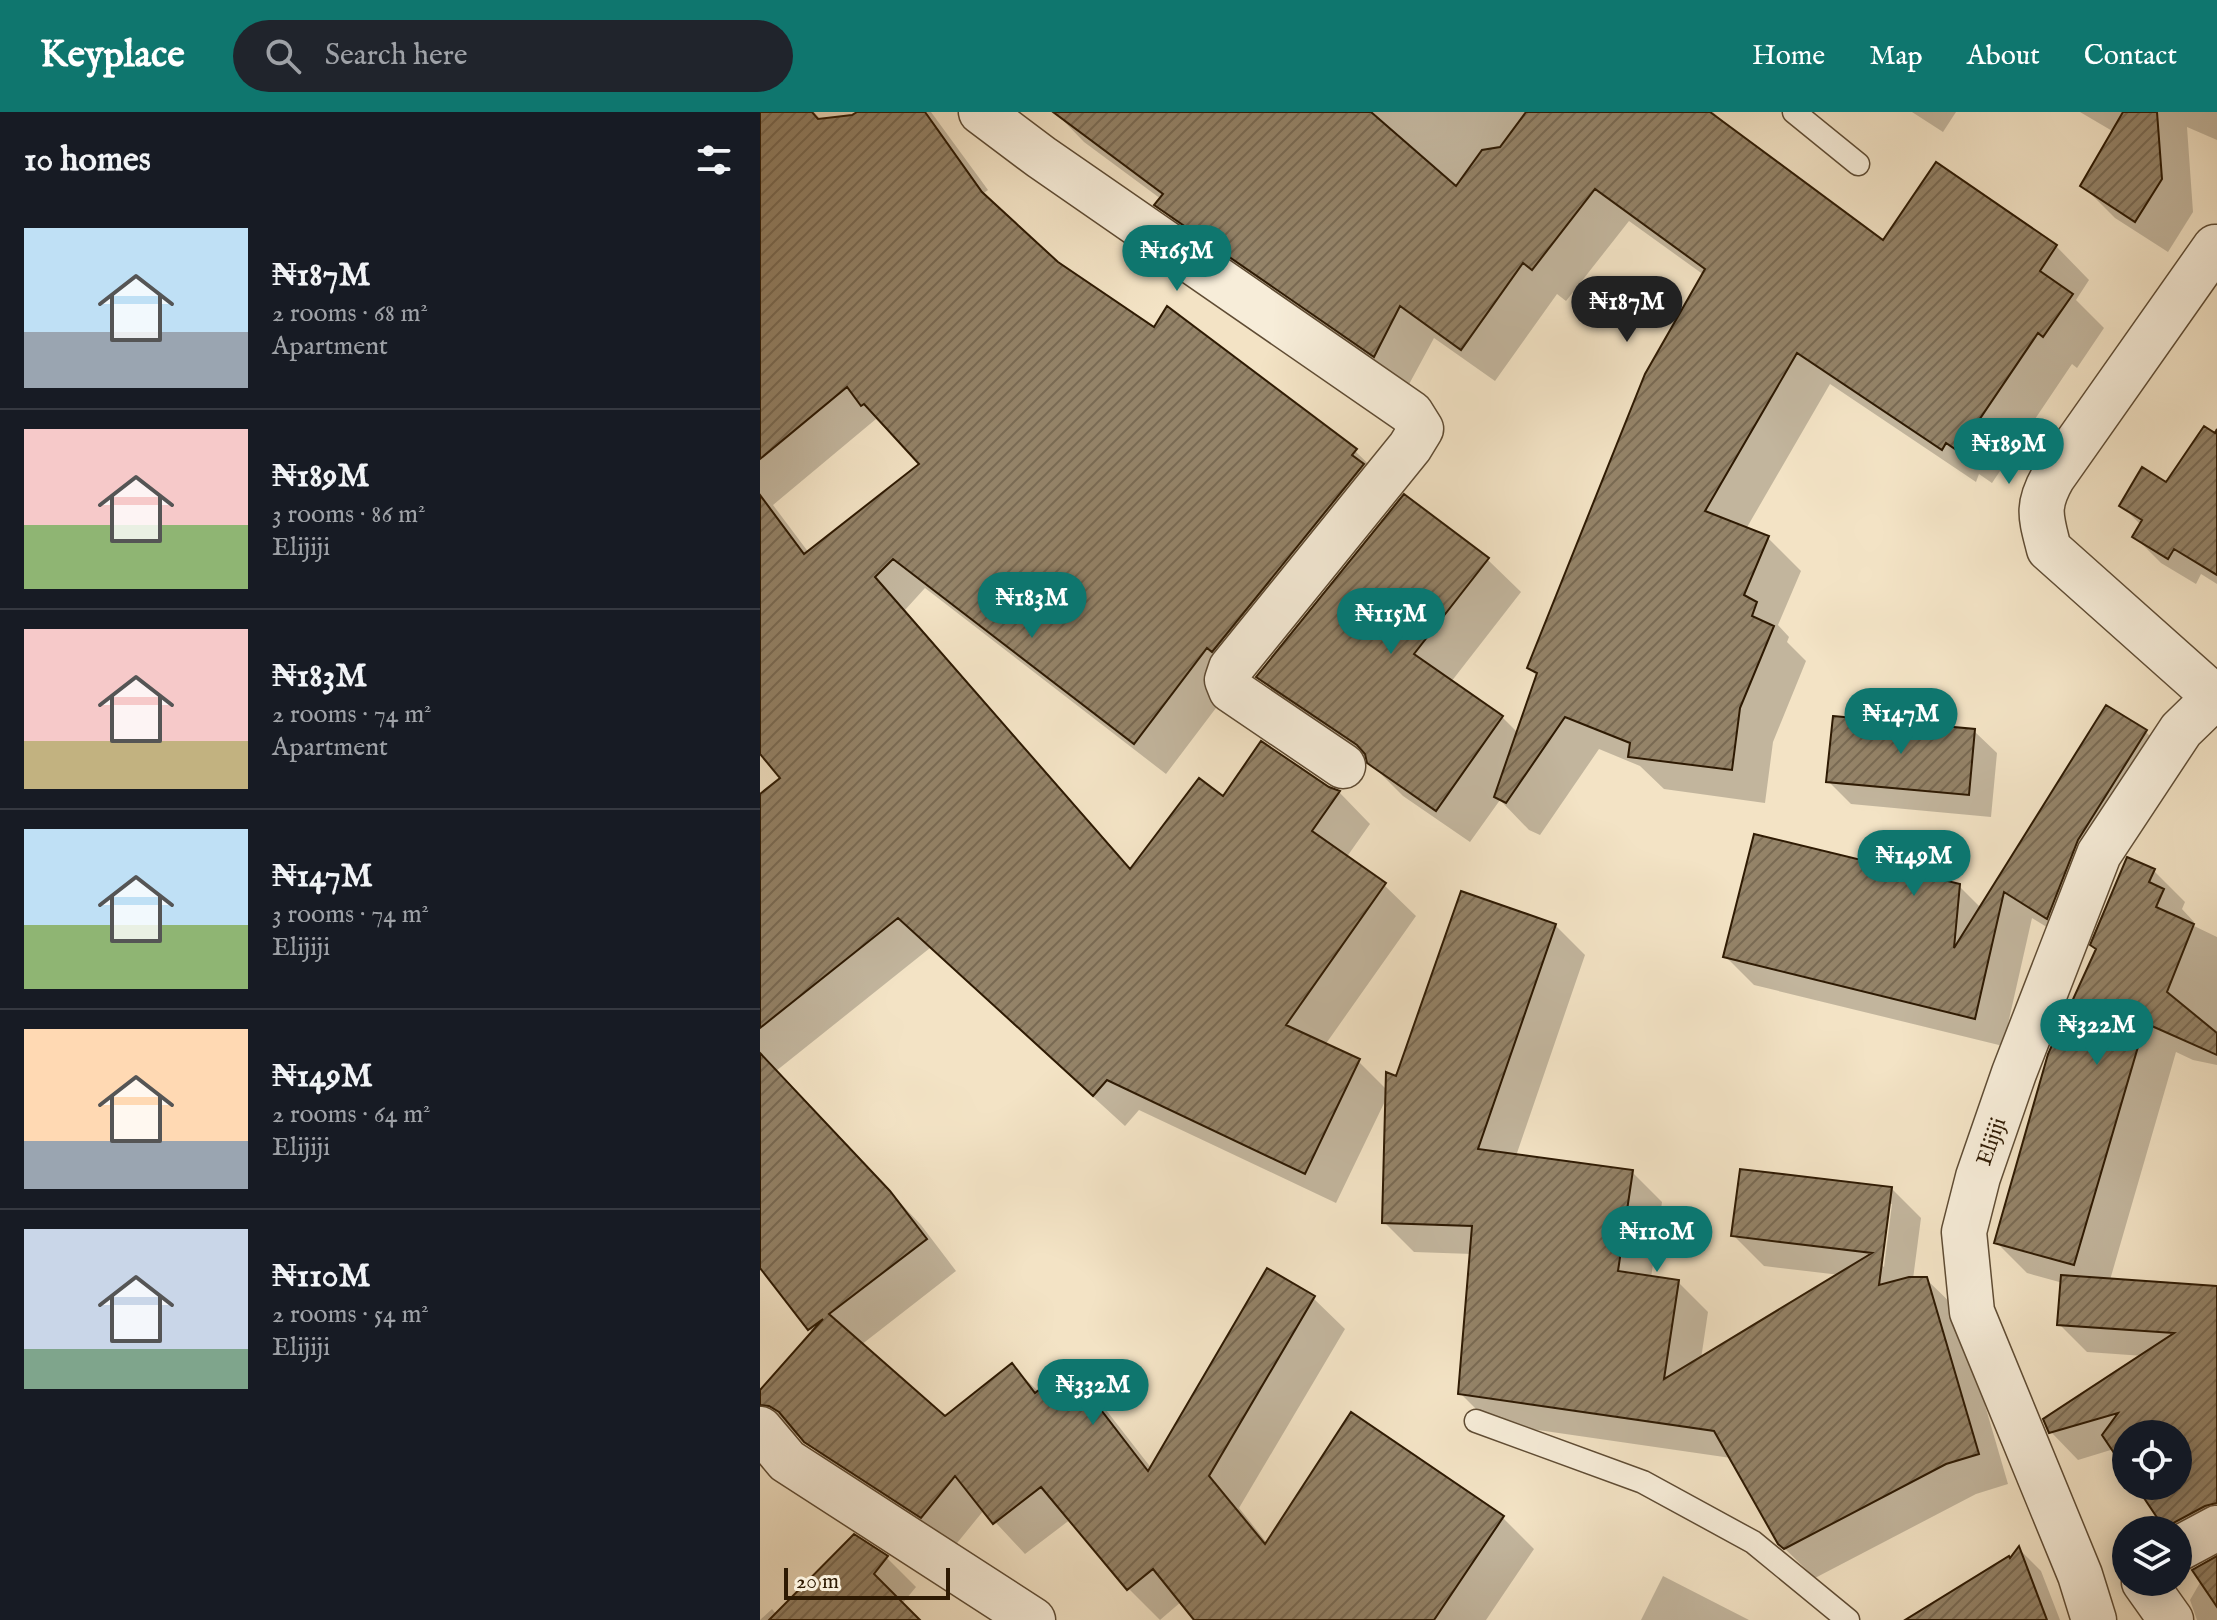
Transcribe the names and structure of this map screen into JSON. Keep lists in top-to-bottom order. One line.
{"streets":{"street":["Elijiji"]},"scale_bar":"20 m","page":{"header":"Keyplace","search":"Search here","nav":["Home","Map","About","Contact"],"heading":"10 homes","list":[{"name":"₦187M","note":"2 rooms · 68 m² · Apartment"},{"name":"₦189M","note":"3 rooms · 86 m² · Elijiji"},{"name":"₦183M","note":"2 rooms · 74 m² · Apartment"},{"name":"₦147M","note":"3 rooms · 74 m² · Elijiji"},{"name":"₦149M","note":"2 rooms · 64 m² · Elijiji"},{"name":"₦110M","note":"2 rooms · 54 m² · Elijiji"}],"price":["₦165M","₦187M","₦189M","₦183M","₦115M","₦147M","₦149M","₦322M","₦110M","₦332M"],"scale":"20 m"}}
